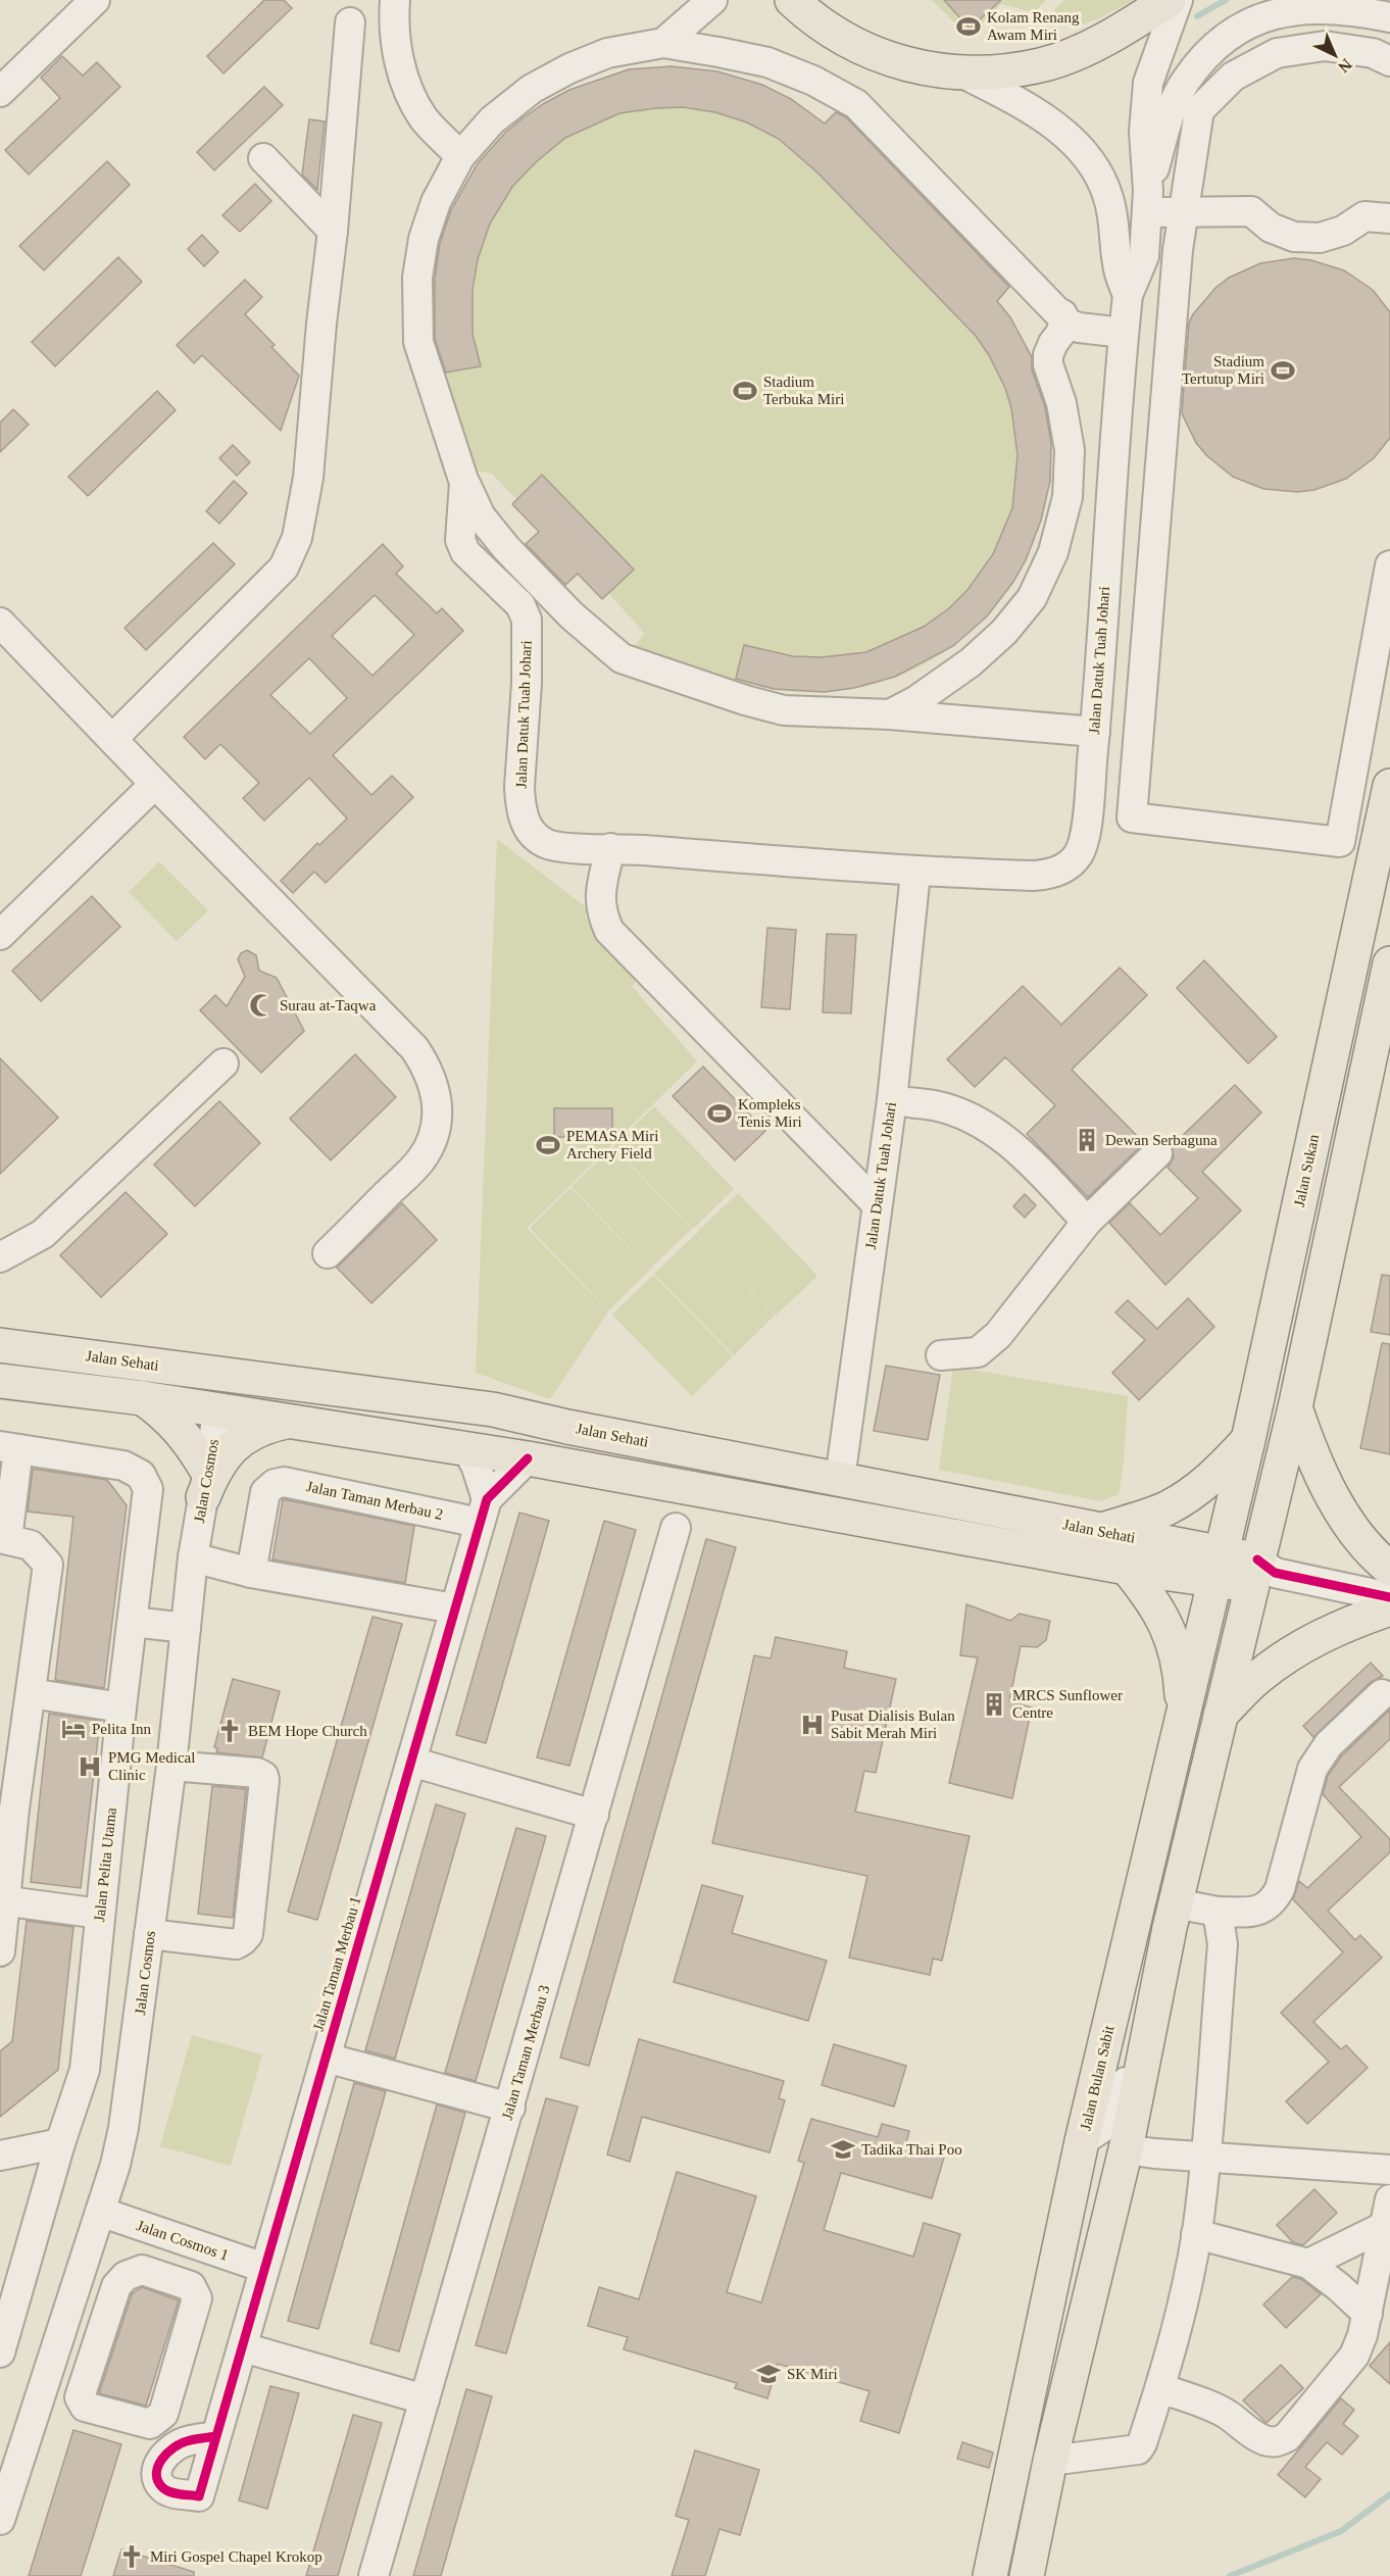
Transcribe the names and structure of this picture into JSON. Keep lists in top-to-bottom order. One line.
{"streets":{"main road":["Jalan Sukan","Jalan Sehati","Jalan Bulan Sabit"],"street":["Jalan Datuk Tuah Johari","Jalan Cosmos","Jalan Taman Merbau 2","Jalan Pelita Utama","Jalan Taman Merbau 1","Jalan Taman Merbau 3","Jalan Cosmos 1"]},"crossings":[["Jalan Datuk Tuah Johari","Jalan Sehati"],["Jalan Sukan","Jalan Sehati"],["Jalan Sukan","Jalan Bulan Sabit"],["Jalan Sehati","Jalan Cosmos"],["Jalan Sehati","Jalan Bulan Sabit"],["Jalan Cosmos","Jalan Cosmos 1"],["Jalan Taman Merbau 2","Jalan Taman Merbau 1"],["Jalan Taman Merbau 1","Jalan Cosmos 1"]],"places":{"sports":["Kolam Renang Awam Miri","Stadium Tertutup Miri","Stadium Terbuka Miri","Kompleks Tenis Miri","PEMASA Miri Archery Field"],"mosque":["Surau at-Taqwa"],"building":["Dewan Serbaguna","MRCS Sunflower Centre"],"hospital":["Pusat Dialisis Bulan Sabit Merah Miri","PMG Medical Clinic"],"hotel":["Pelita Inn"],"church":["BEM Hope Church","Miri Gospel Chapel Krokop"],"school or university":["Tadika Thai Poo","SK Miri"]},"north":"bottom right"}
